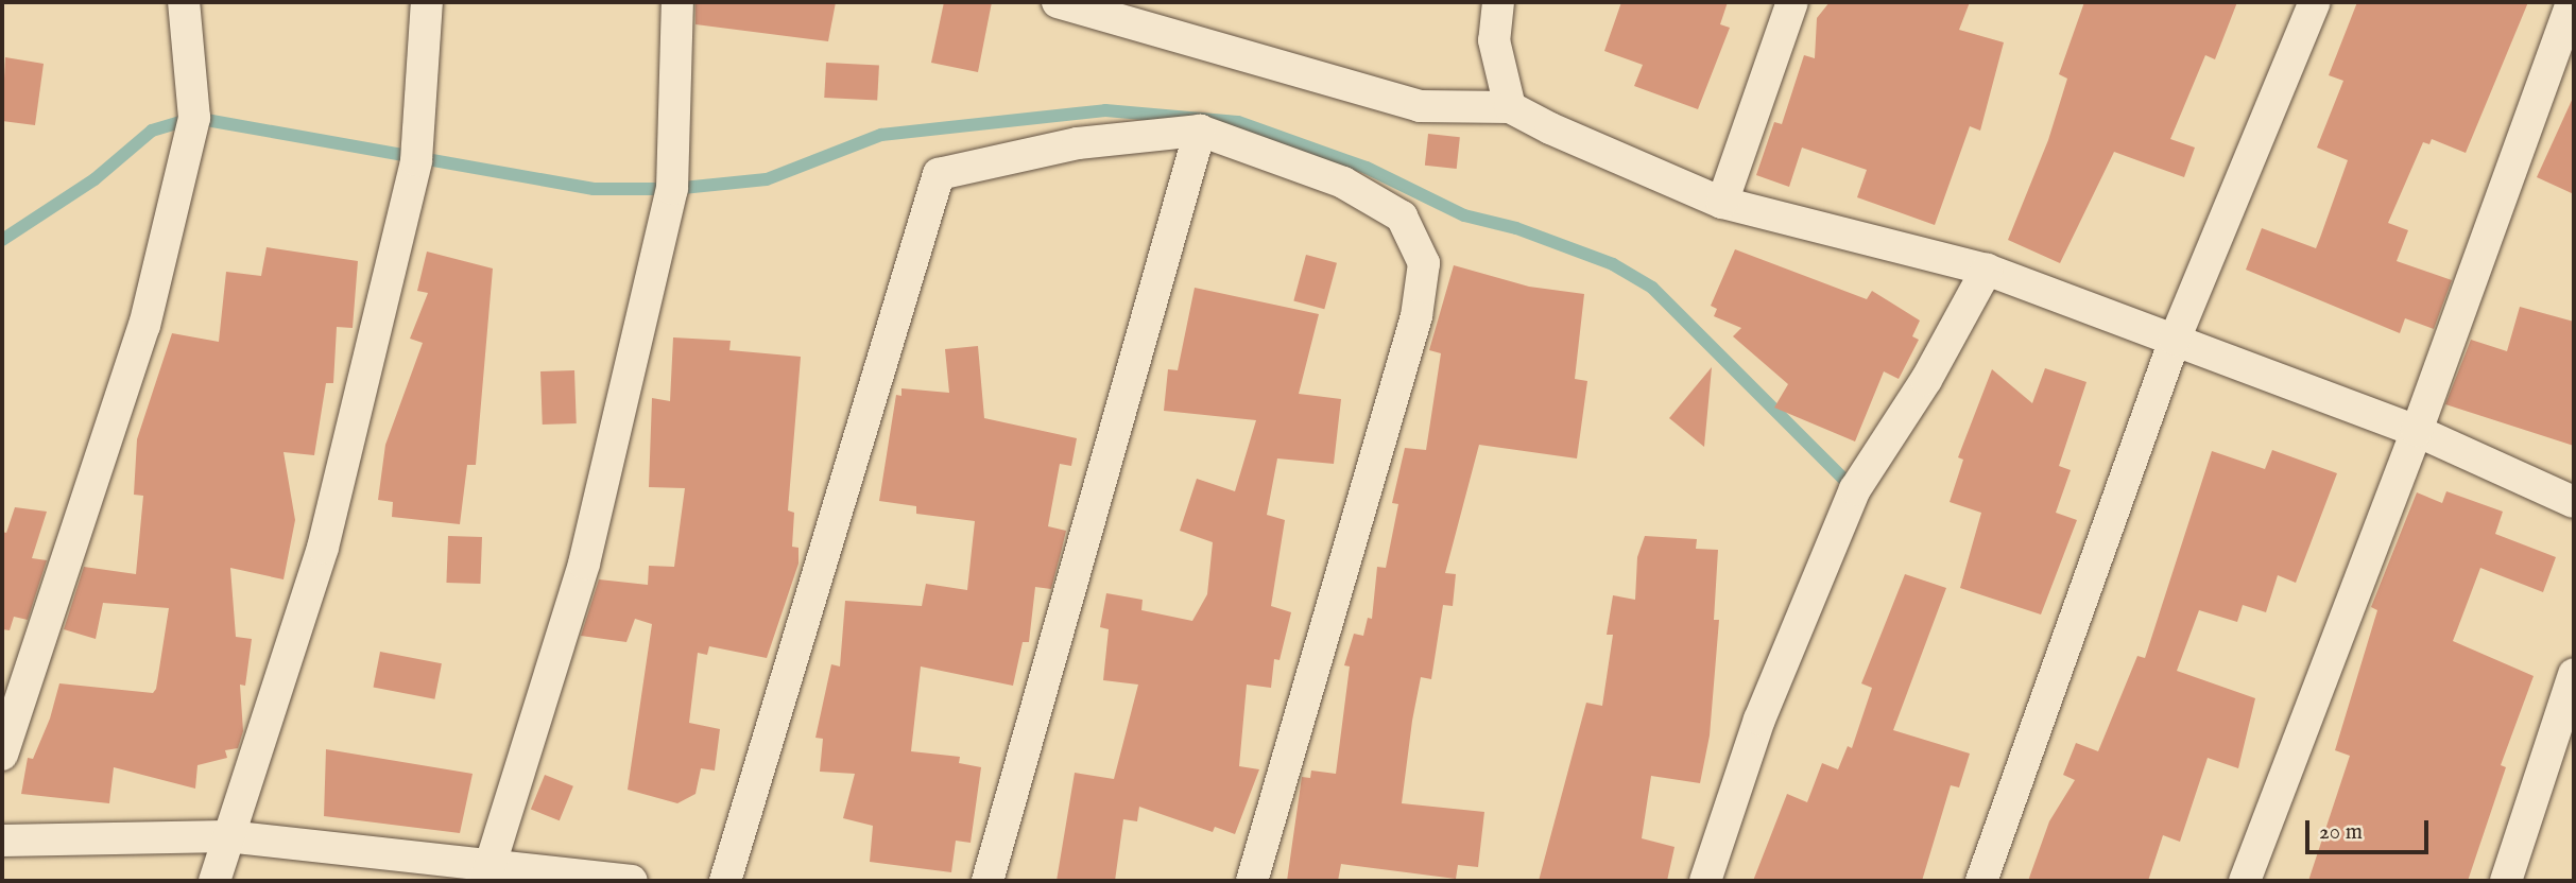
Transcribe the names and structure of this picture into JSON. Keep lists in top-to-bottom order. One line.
{"scale_bar":"20 m"}
